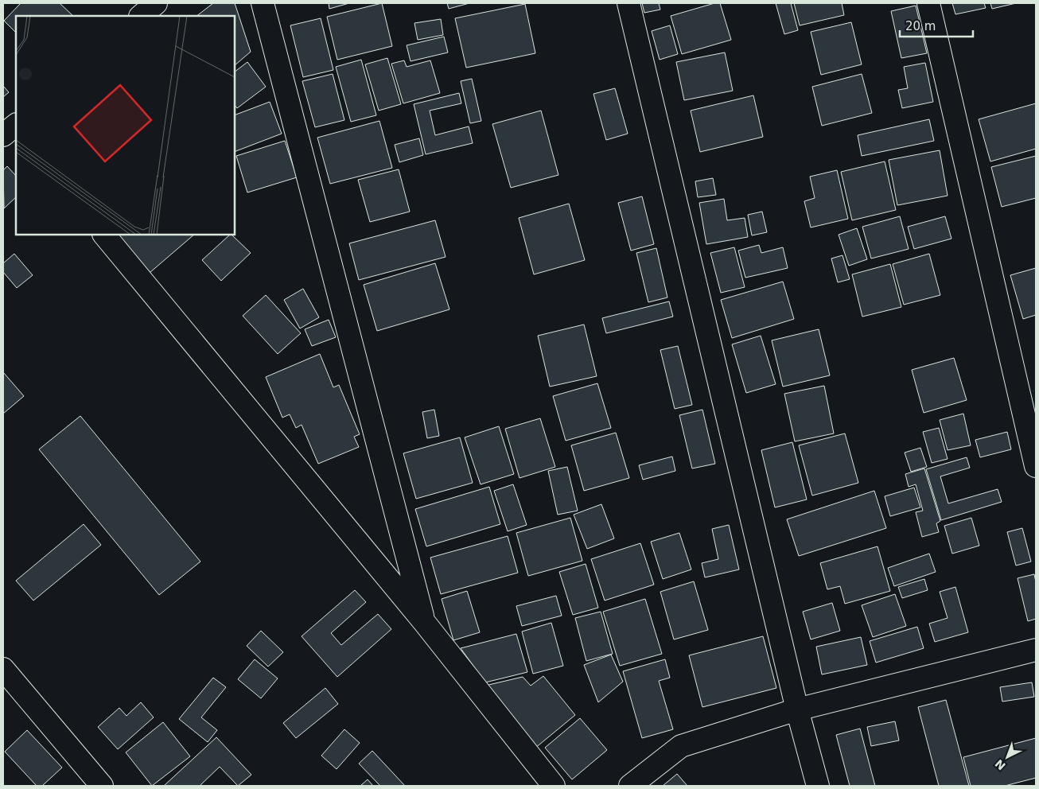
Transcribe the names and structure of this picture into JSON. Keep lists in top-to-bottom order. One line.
{"scale_bar":"20 m","north":"bottom left"}
